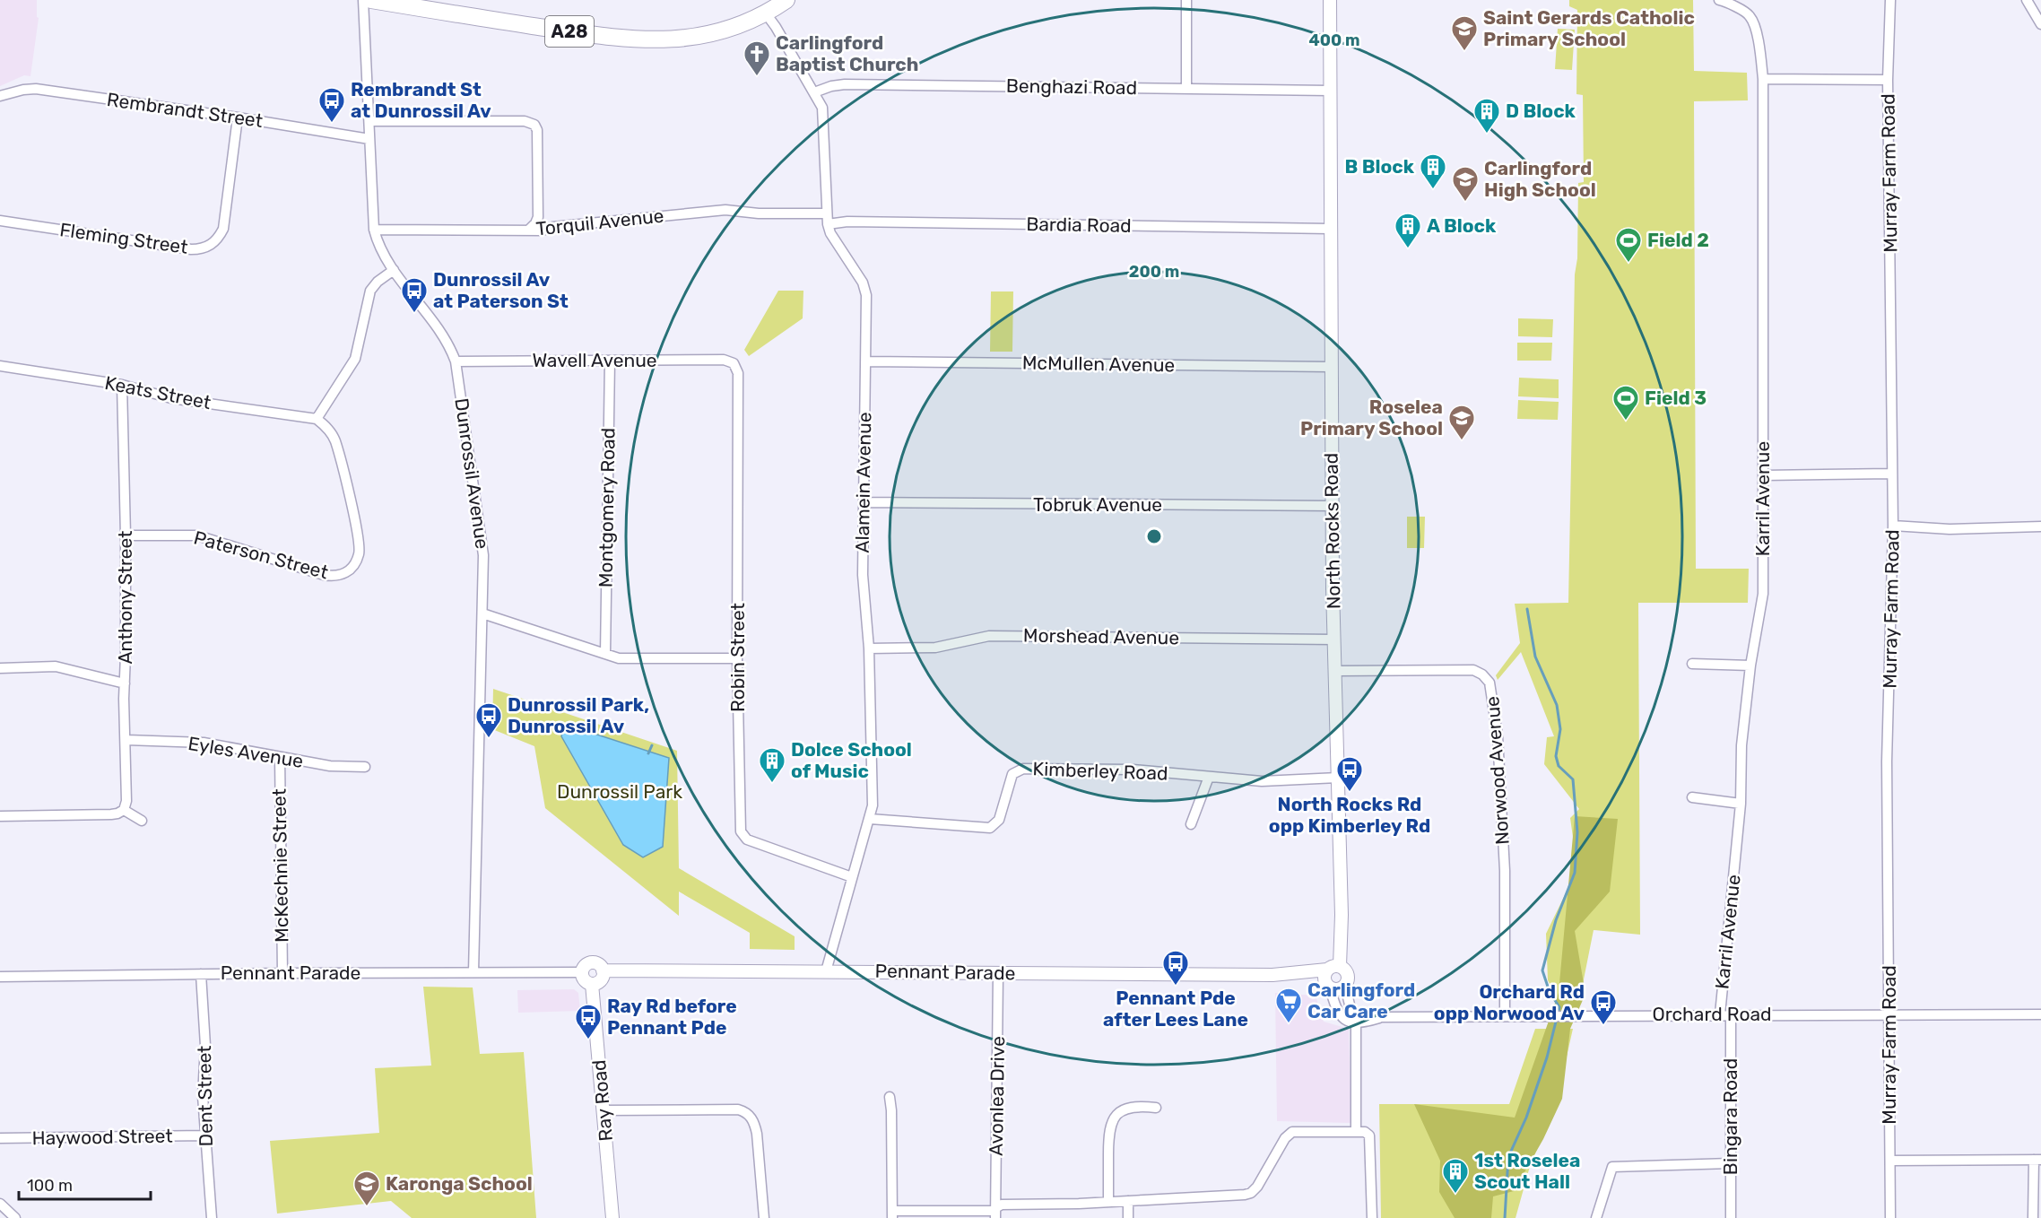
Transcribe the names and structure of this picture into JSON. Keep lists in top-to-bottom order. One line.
{"streets":{"highway":["A28"],"street":["Benghazi Road","Rembrandt Street","Murray Farm Road","Torquil Avenue","Bardia Road","Fleming Street","Wavell Avenue","McMullen Avenue","Keats Street","Dunrossil Avenue","Alamein Avenue","Karril Avenue","Tobruk Avenue","Montgomery Road","North Rocks Road","Paterson Street","Anthony Street","Morshead Avenue","Robin Street","Eyles Avenue","Norwood Avenue","Kimberley Road","McKechnie Street","Pennant Parade","Orchard Road","Dent Street","Avonlea Drive","Ray Road","Bingara Road","Haywood Street"]},"crossings":[["A28","Alamein Avenue"],["Benghazi Road","Alamein Avenue"],["Benghazi Road","North Rocks Road"],["Rembrandt Street","Fleming Street"],["Rembrandt Street","Dunrossil Avenue"],["Murray Farm Road","Orchard Road"],["Torquil Avenue","Dunrossil Avenue"],["Torquil Avenue","Alamein Avenue"],["Bardia Road","Alamein Avenue"],["Bardia Road","North Rocks Road"],["Wavell Avenue","Dunrossil Avenue"],["Wavell Avenue","Montgomery Road"],["Wavell Avenue","Robin Street"],["McMullen Avenue","Alamein Avenue"],["McMullen Avenue","North Rocks Road"],["Keats Street","Paterson Street"],["Keats Street","Anthony Street"],["Dunrossil Avenue","Pennant Parade"],["Alamein Avenue","Tobruk Avenue"],["Alamein Avenue","Morshead Avenue"],["Alamein Avenue","Robin Street"],["Alamein Avenue","Kimberley Road"],["Alamein Avenue","Pennant Parade"],["Karril Avenue","Orchard Road"],["Tobruk Avenue","North Rocks Road"],["North Rocks Road","Morshead Avenue"],["North Rocks Road","Norwood Avenue"],["North Rocks Road","Kimberley Road"],["North Rocks Road","Pennant Parade"],["Paterson Street","Anthony Street"],["Anthony Street","Eyles Avenue"],["Eyles Avenue","McKechnie Street"],["Norwood Avenue","Orchard Road"],["McKechnie Street","Pennant Parade"],["Pennant Parade","Dent Street"],["Pennant Parade","Avonlea Drive"],["Pennant Parade","Ray Road"],["Orchard Road","Bingara Road"],["Dent Street","Haywood Street"]],"parks":["Dunrossil Park"],"places":{"school or university":["Saint Gerards Catholic Primary School","Carlingford High School","Roselea Primary School","Karonga School"],"church":["Carlingford Baptist Church"],"bus stop":["Rembrandt St at Dunrossil Av","Dunrossil Av at Paterson St","Dunrossil Park, Dunrossil Av","North Rocks Rd opp Kimberley Rd","Pennant Pde after Lees Lane","Orchard Rd opp Norwood Av","Ray Rd before Pennant Pde"],"building":["D Block","B Block","A Block","Dolce School of Music","1st Roselea Scout Hall"],"sports":["Field 2","Field 3"],"supermarket":["Carlingford Car Care"]},"scale_bar":"100 m","rings":["400 m","200 m"]}
